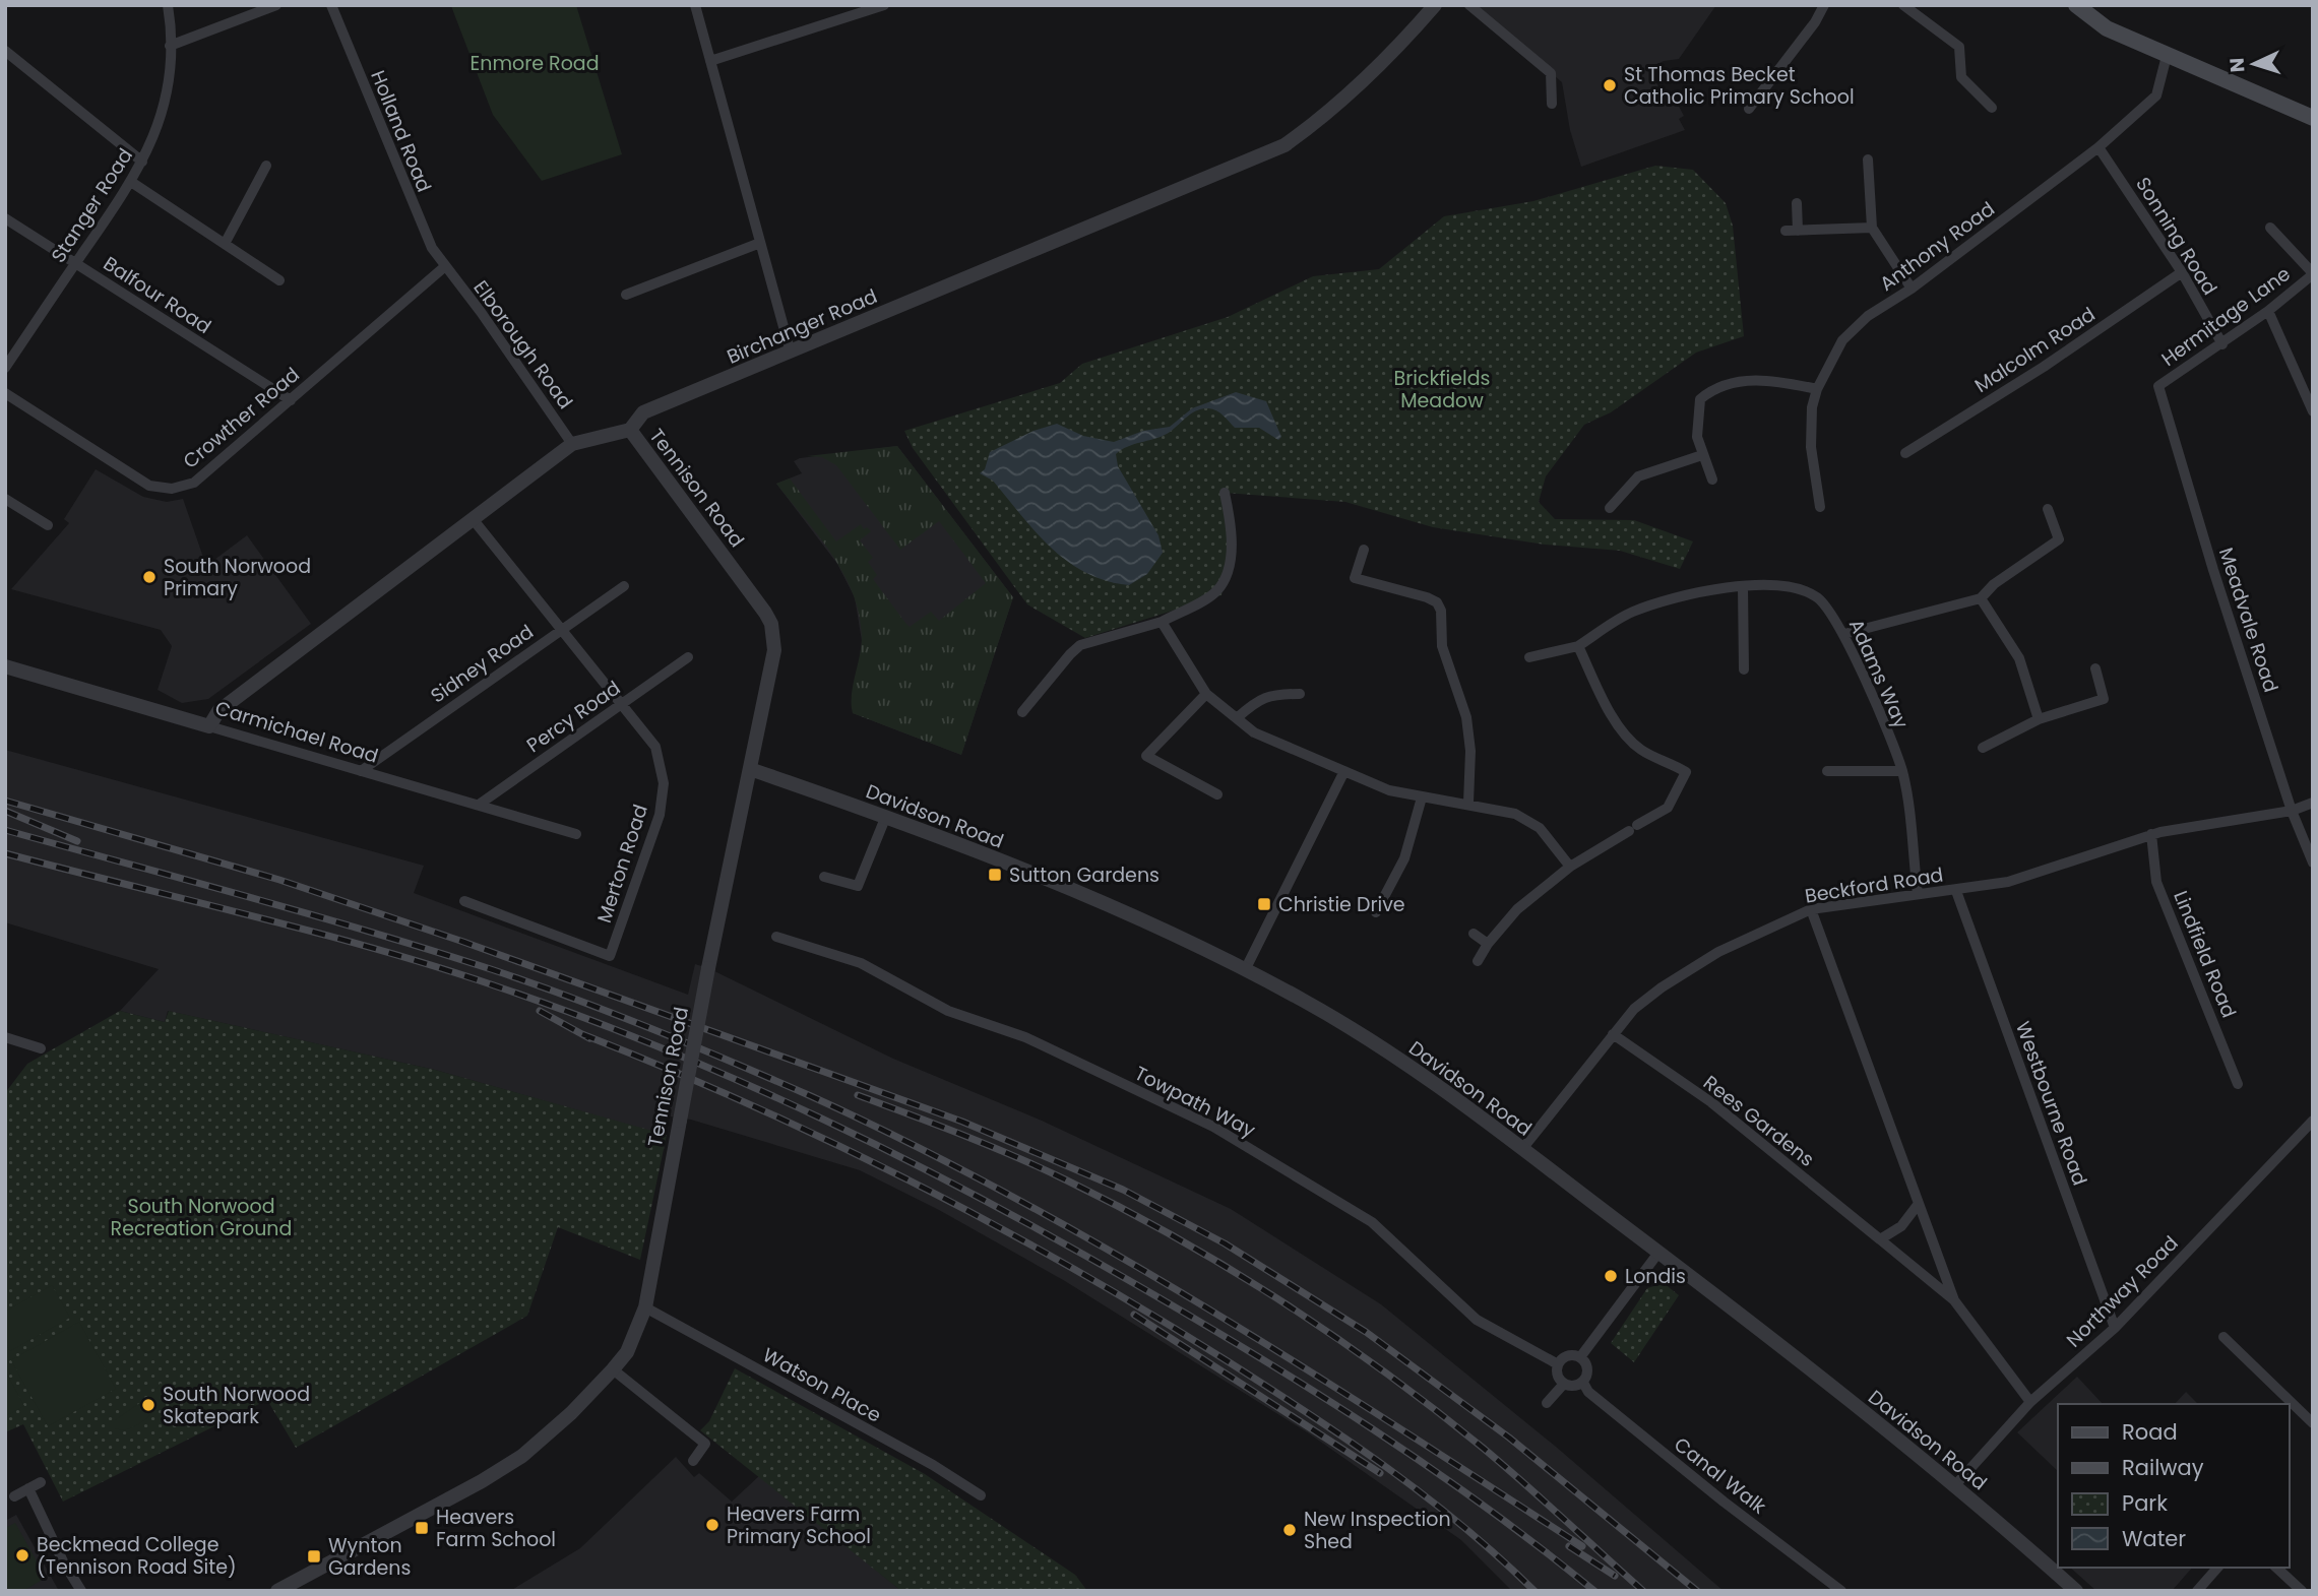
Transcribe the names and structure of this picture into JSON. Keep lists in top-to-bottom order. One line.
{"streets":{"street":["Holland Road","Stanger Road","Sonning Road","Anthony Road","Balfour Road","Hermitage Lane","Birchanger Road","Elborough Road","Malcolm Road","Crowther Road","Tennison Road","Meadvale Road","Sidney Road","Adams Way","Percy Road","Carmichael Road","Davidson Road","Merton Road","Beckford Road","Lindfield Road","Towpath Way","Westbourne Road","Rees Gardens","Northway Road","Watson Place","Canal Walk"]},"crossings":[["Holland Road","Elborough Road"],["Holland Road","Crowther Road"],["Stanger Road","Balfour Road"],["Sonning Road","Anthony Road"],["Sonning Road","Hermitage Lane"],["Sonning Road","Malcolm Road"],["Balfour Road","Crowther Road"],["Hermitage Lane","Meadvale Road"],["Birchanger Road","Elborough Road"],["Birchanger Road","Tennison Road"],["Birchanger Road","Carmichael Road"],["Birchanger Road","Merton Road"],["Elborough Road","Crowther Road"],["Tennison Road","Davidson Road"],["Tennison Road","Watson Place"],["Meadvale Road","Beckford Road"],["Sidney Road","Carmichael Road"],["Sidney Road","Merton Road"],["Adams Way","Beckford Road"],["Percy Road","Carmichael Road"],["Percy Road","Merton Road"],["Davidson Road","Beckford Road"],["Davidson Road","Northway Road"],["Beckford Road","Lindfield Road"],["Beckford Road","Westbourne Road"],["Beckford Road","Rees Gardens"],["Towpath Way","Canal Walk"],["Westbourne Road","Northway Road"],["Rees Gardens","Northway Road"]],"parks":["Enmore Road","Brickfields Meadow","South Norwood Recreation Ground"],"places":{"other":["St Thomas Becket Catholic Primary School","South Norwood Primary","Londis","South Norwood Skatepark","Heavers Farm Primary School","New Inspection Shed","Beckmead College (Tennison Road Site)"],"transit":["Sutton Gardens","Christie Drive","Heavers Farm School","Wynton Gardens"]},"legend":["Road","Railway","Park","Water"],"north":"left"}
